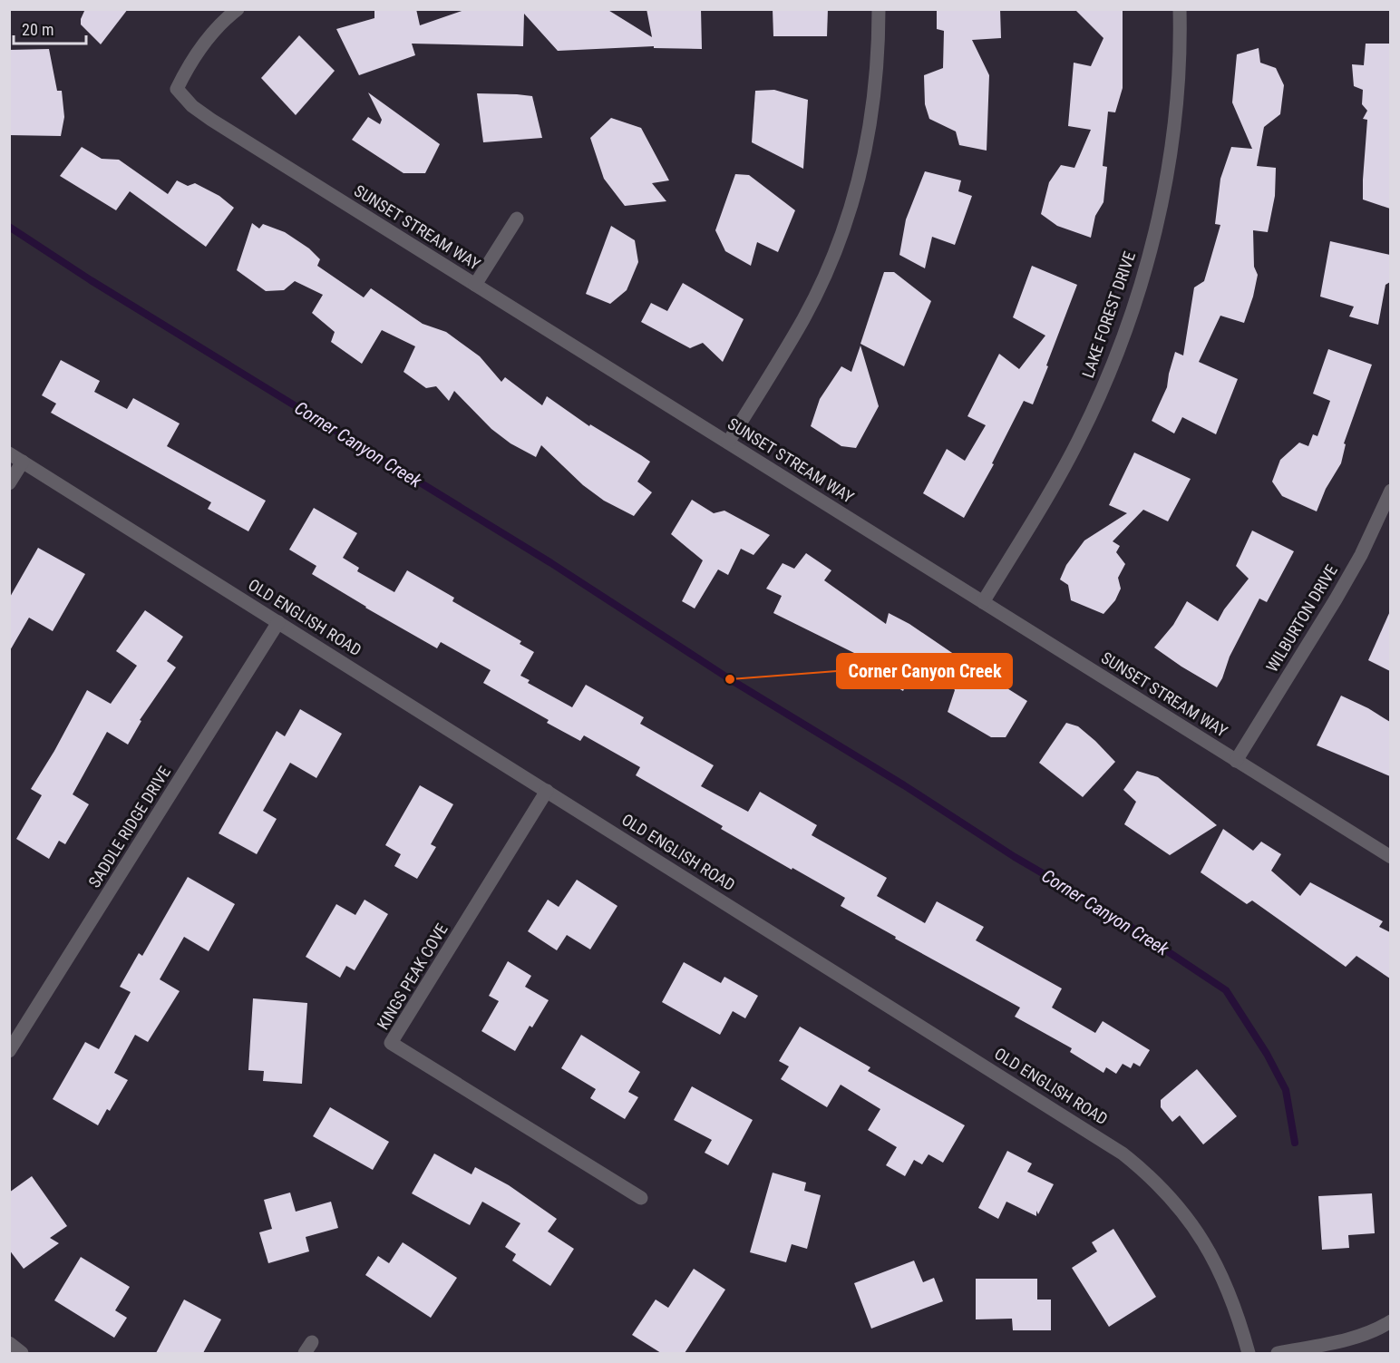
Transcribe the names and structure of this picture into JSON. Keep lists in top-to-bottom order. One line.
{"streets":{"street":["SUNSET STREAM WAY","LAKE FOREST DRIVE","OLD ENGLISH ROAD","WILBURTON DRIVE","SADDLE RIDGE DRIVE","KINGS PEAK COVE"]},"crossings":[["SUNSET STREAM WAY","LAKE FOREST DRIVE"],["SUNSET STREAM WAY","WILBURTON DRIVE"],["OLD ENGLISH ROAD","SADDLE RIDGE DRIVE"],["OLD ENGLISH ROAD","KINGS PEAK COVE"]],"water":["Corner Canyon Creek"],"places":["Corner Canyon Creek"],"scale_bar":"20 m"}
